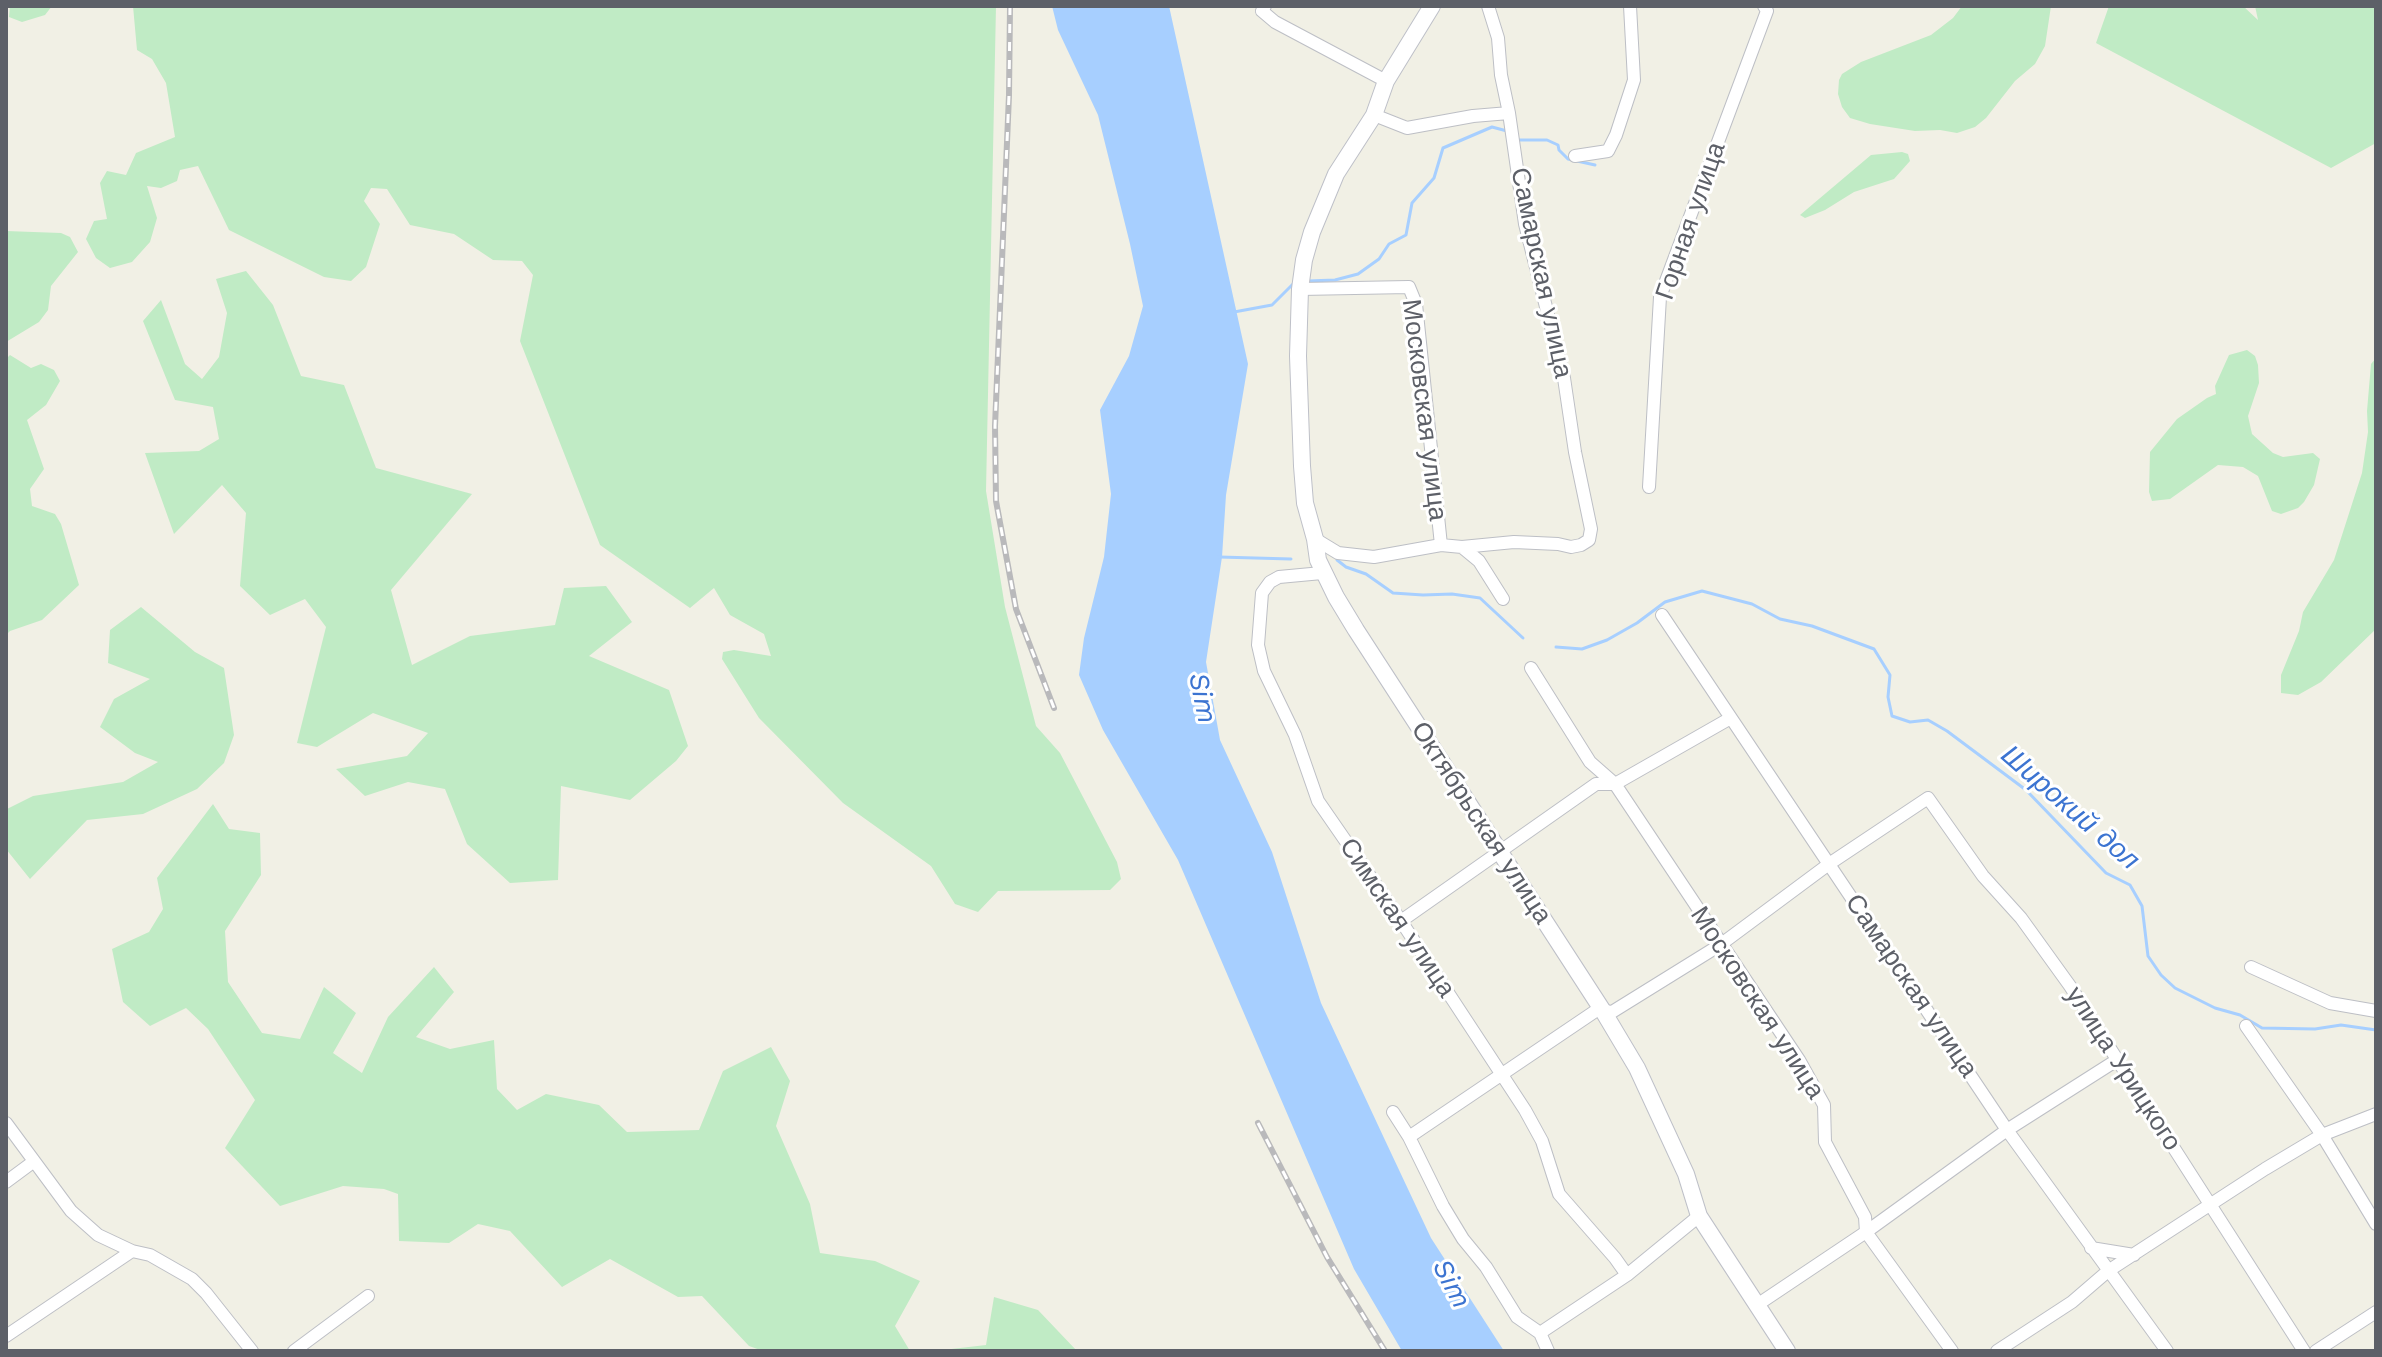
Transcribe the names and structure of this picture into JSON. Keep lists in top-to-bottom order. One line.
{"streets":{"main road":["Октябрьская улица"],"street":["Горная улица","Самарская улица","Московская улица","Симская улица","улица Урицкого"]},"crossings":[["Самарская улица","улица Урицкого"],["Московская улица","Октябрьская улица"],["Октябрьская улица","Симская улица"]],"water":["Sim","Широкий дол"]}
